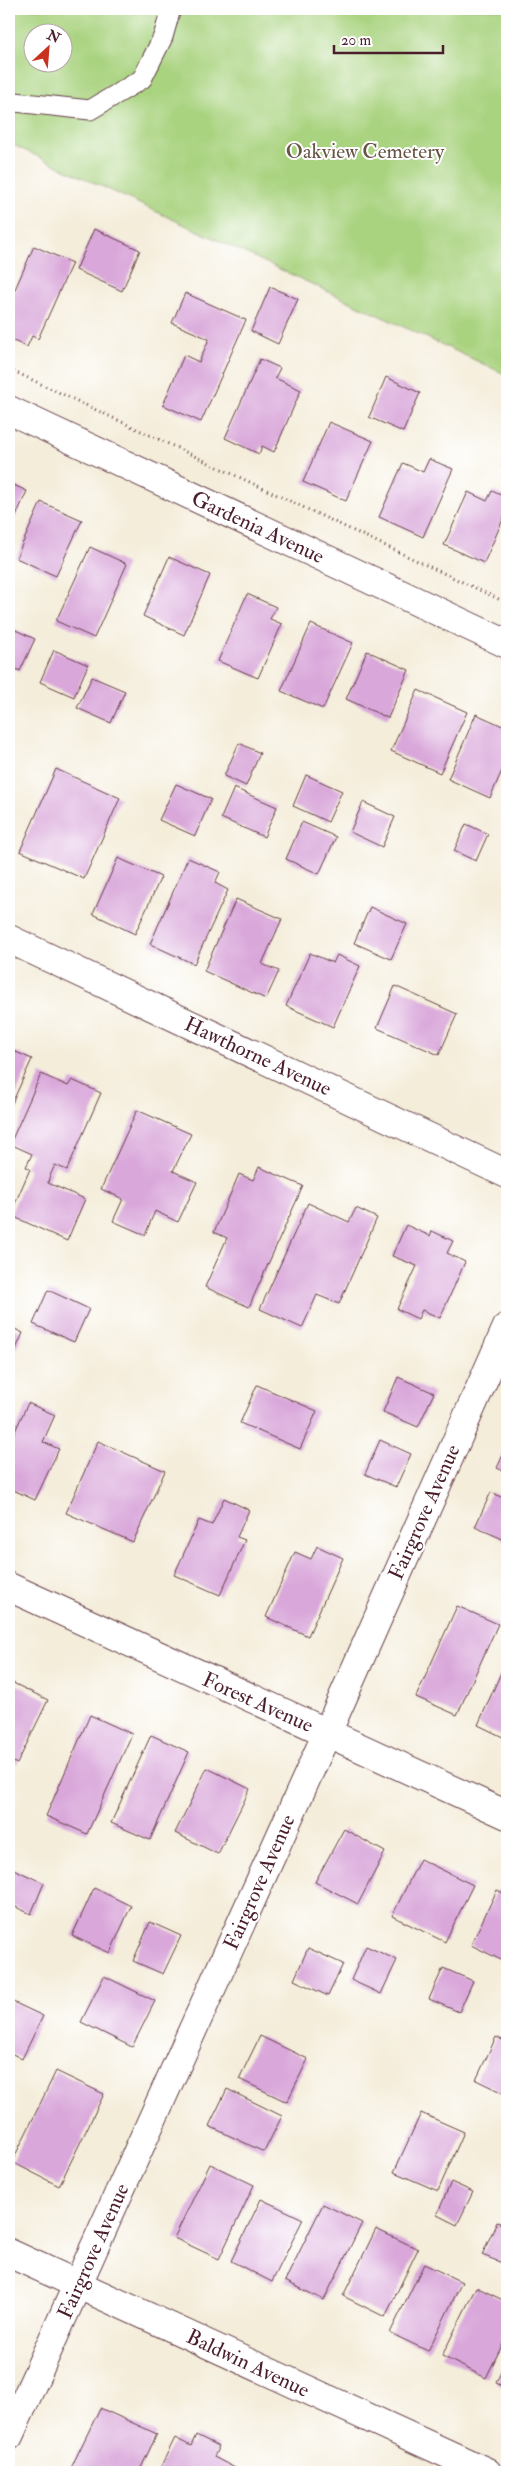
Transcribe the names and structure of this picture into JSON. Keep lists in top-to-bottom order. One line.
{"streets":{"street":["Gardenia Avenue","Hawthorne Avenue","Fairgrove Avenue","Forest Avenue","Baldwin Avenue"]},"crossings":[["Fairgrove Avenue","Forest Avenue"],["Fairgrove Avenue","Baldwin Avenue"]],"parks":["Oakview Cemetery"],"scale_bar":"20 m","north":"top right"}
